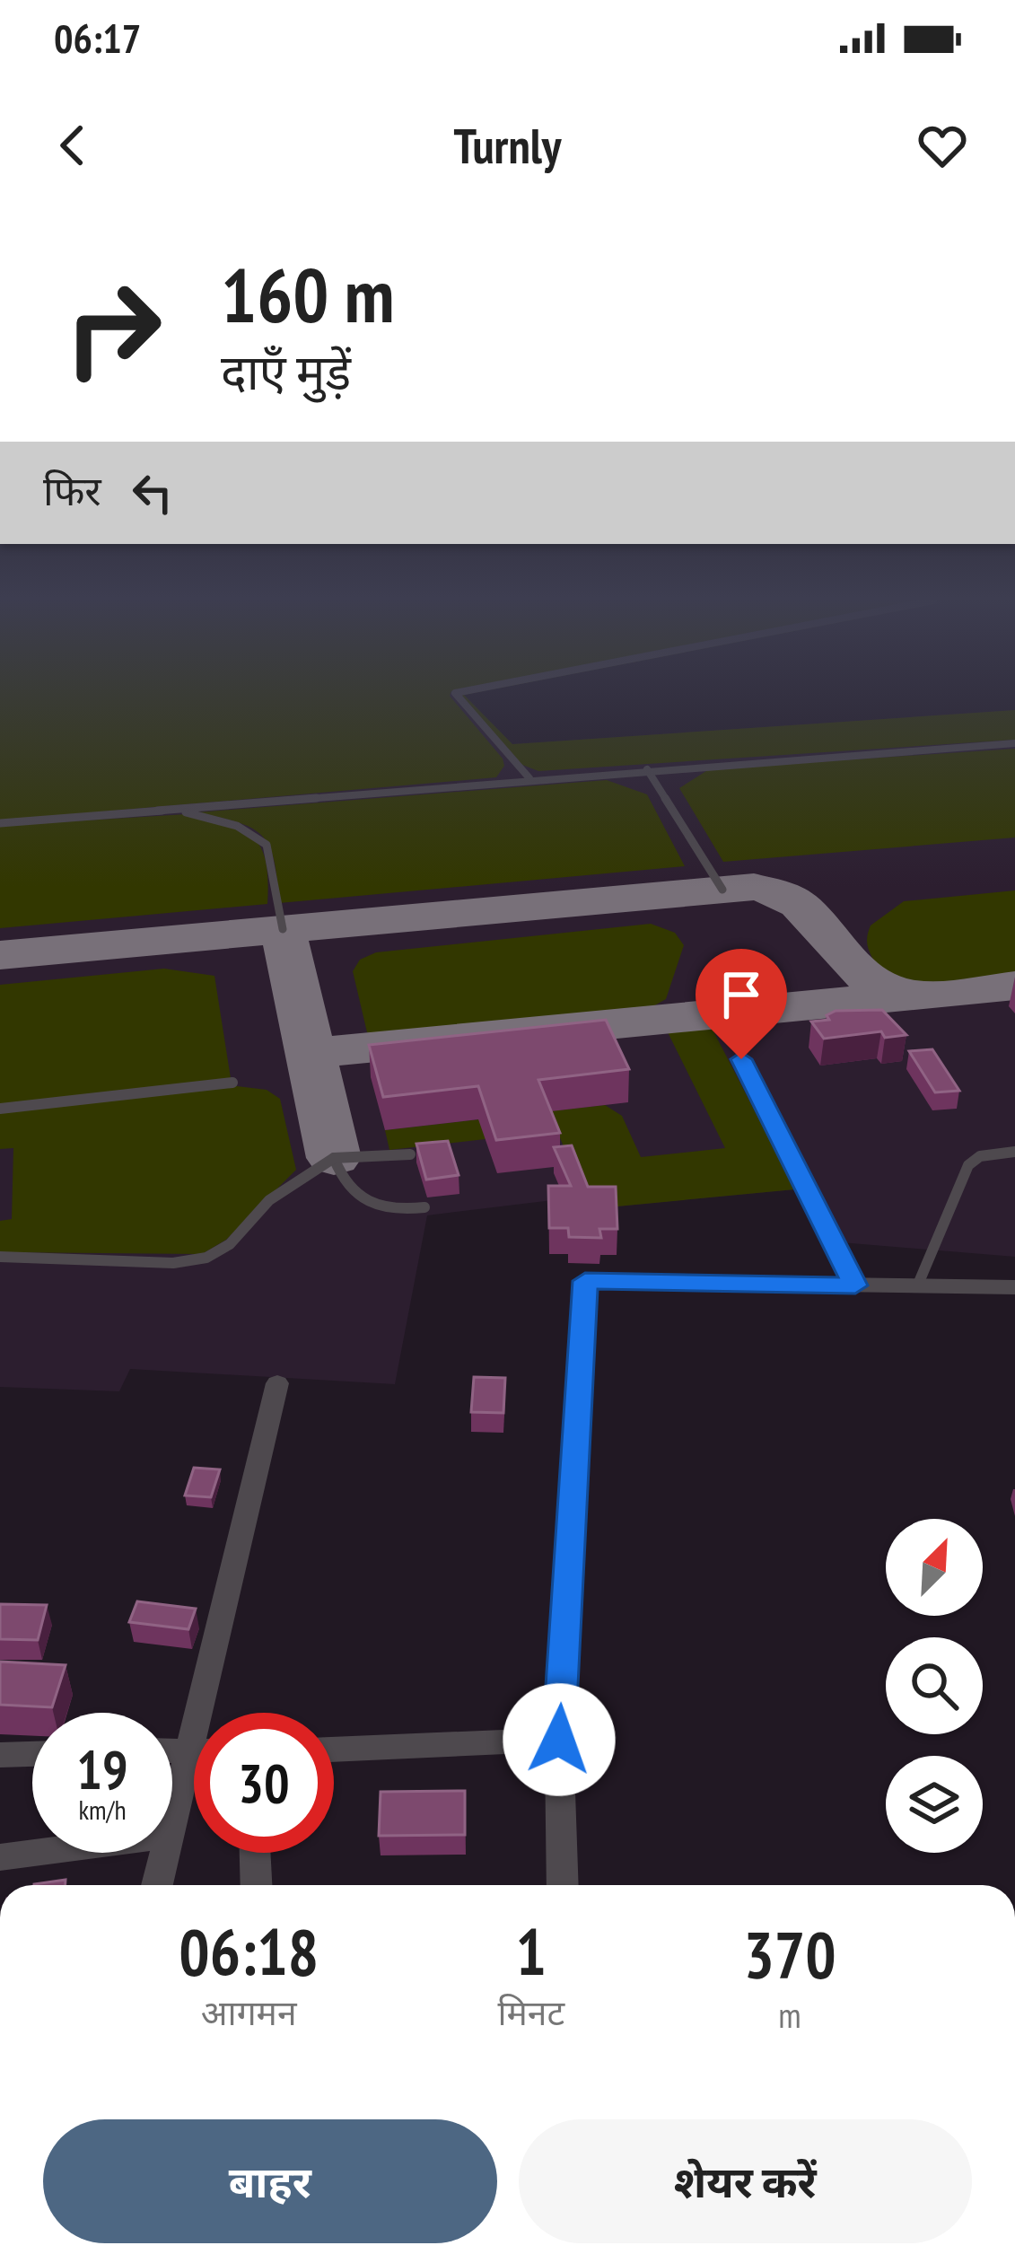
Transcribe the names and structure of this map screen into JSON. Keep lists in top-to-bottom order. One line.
{"north":"top right","page":{"status":"06:17","header":"Turnly","turn":["160 m","दाएँ मुड़ें"],"then":"फिर","speed":"19 km/h","limit":"30","eta":["06:18","आगमन","1","मिनट","370","m"],"buttons":["बाहर","शेयर करें"]}}
